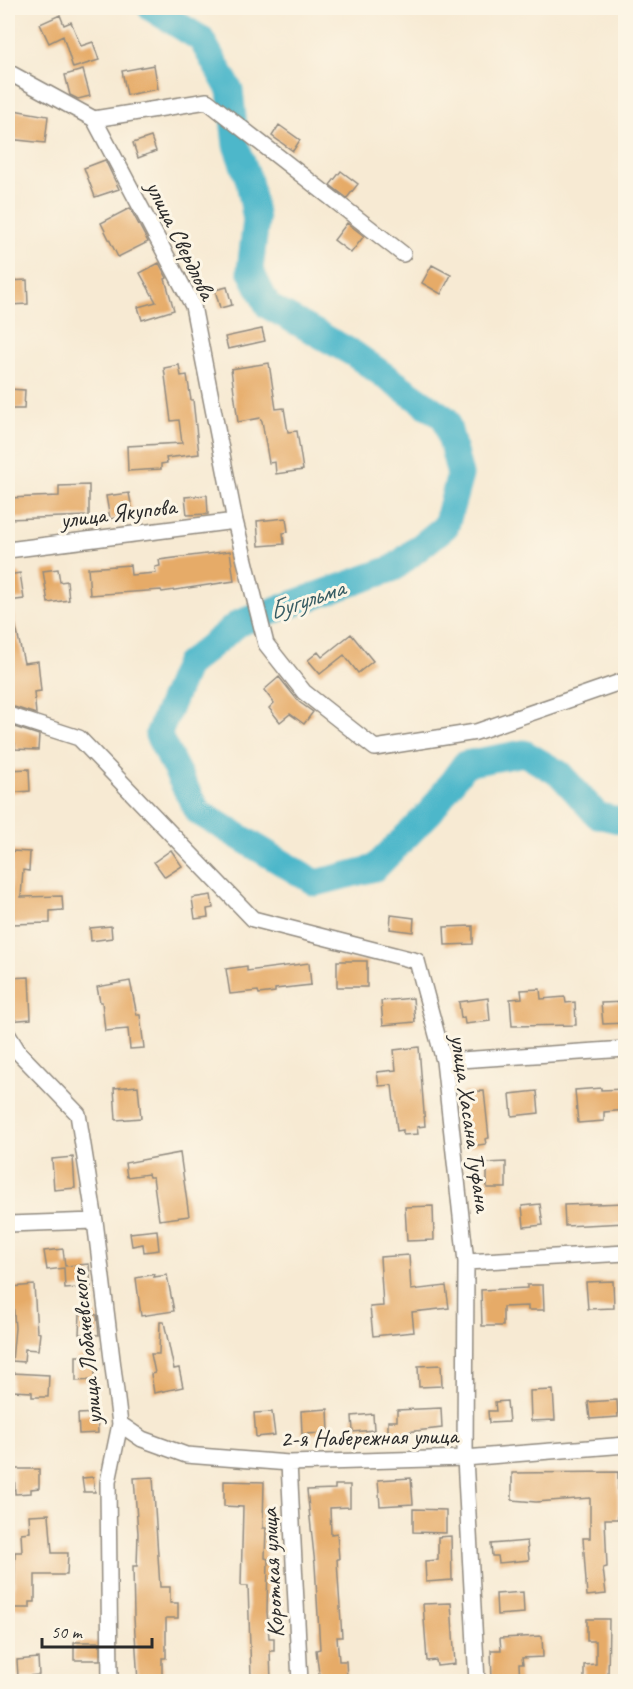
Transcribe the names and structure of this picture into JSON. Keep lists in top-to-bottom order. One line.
{"streets":{"street":["улица Свердлова","улица Якупова","улица Хасана Туфана","улица Лобачевского","2-я Набережная улица","Короткая улица"]},"crossings":[["улица Свердлова","улица Якупова"],["улица Хасана Туфана","2-я Набережная улица"],["улица Лобачевского","2-я Набережная улица"],["2-я Набережная улица","Короткая улица"]],"water":["Бугульма"],"scale_bar":"50 m"}
